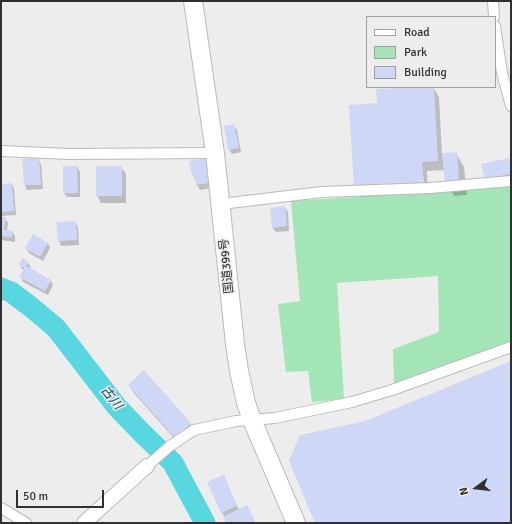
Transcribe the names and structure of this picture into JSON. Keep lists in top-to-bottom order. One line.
{"streets":{"highway":["国道399号"]},"water":["古川"],"legend":["Road","Park","Building"],"scale_bar":"50 m","north":"left"}
